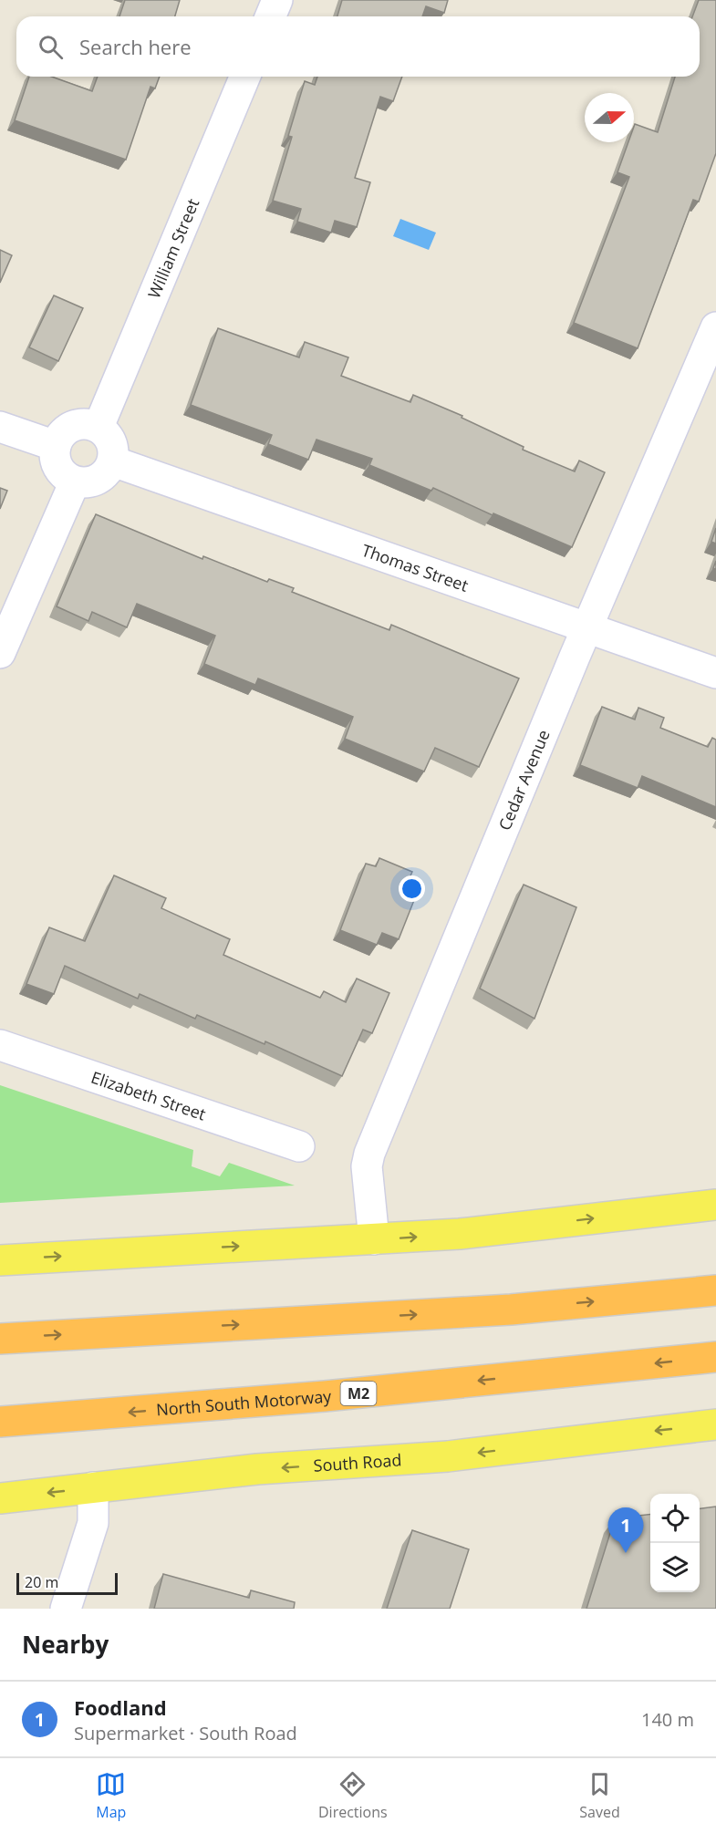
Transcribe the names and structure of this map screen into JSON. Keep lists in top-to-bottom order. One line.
{"streets":{"highway":["M2","North South Motorway"],"main road":["South Road"],"street":["William Street","Thomas Street","Cedar Avenue","Elizabeth Street"]},"crossings":[["William Street","Thomas Street"],["Thomas Street","Cedar Avenue"]],"scale_bar":"20 m","north":"right","page":{"search":"Search here","pins":"1","scale":"20 m","heading":"Nearby","list":[{"mark":"1","name":"Foodland","note":"Supermarket · South Road","value":"140 m"}],"nav":["Map","Directions","Saved"]}}
